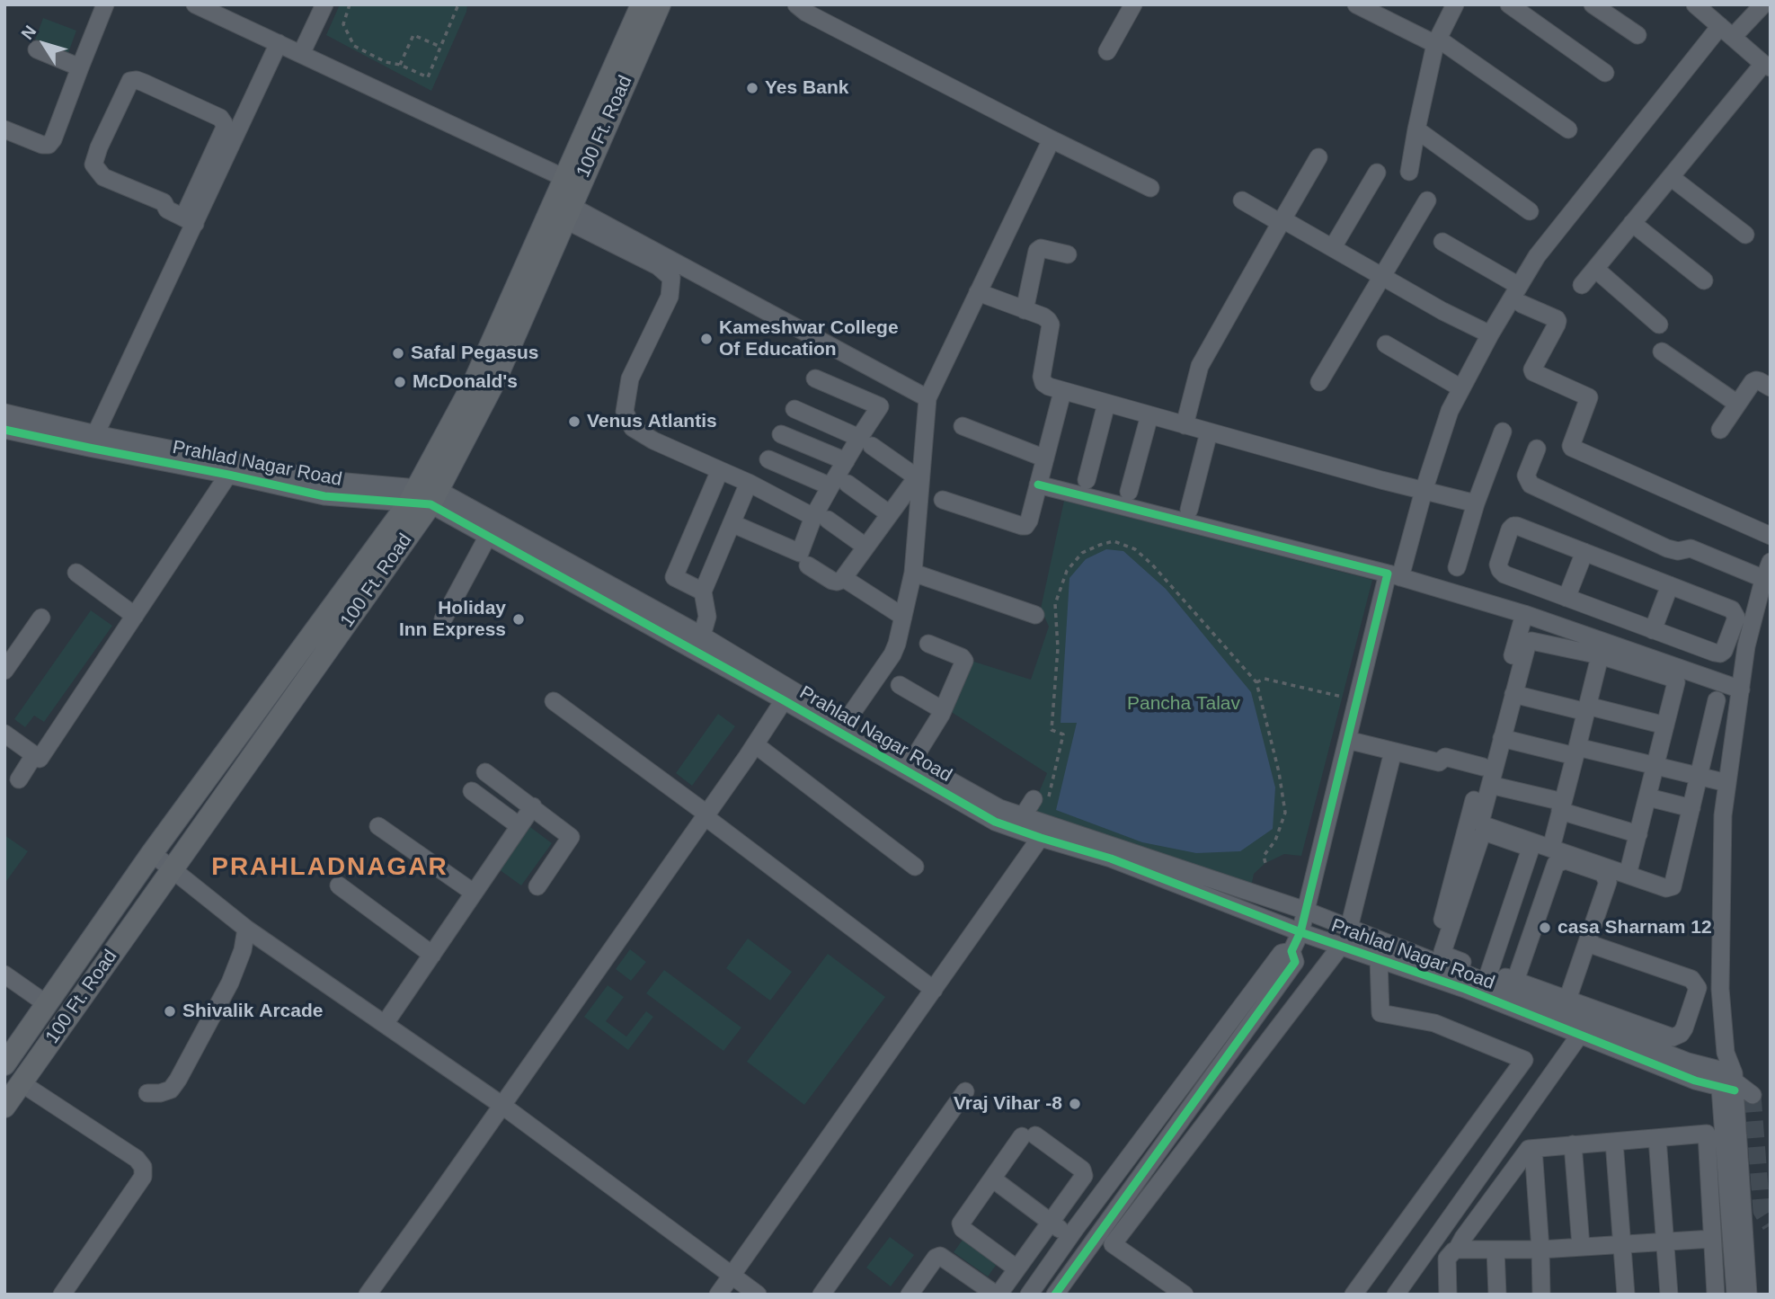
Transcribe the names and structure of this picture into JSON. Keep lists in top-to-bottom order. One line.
{"streets":{"main road":["100 Ft. Road"],"street":["Prahlad Nagar Road"]},"crossings":[["100 Ft. Road","Prahlad Nagar Road"]],"districts":["PRAHLADNAGAR"],"parks":["Pancha Talav"],"places":["Yes Bank","Kameshwar College Of Education","Safal Pegasus","McDonald's","Venus Atlantis","Holiday Inn Express","casa Sharnam 12","Shivalik Arcade","Vraj Vihar -8"],"north":"top left"}
